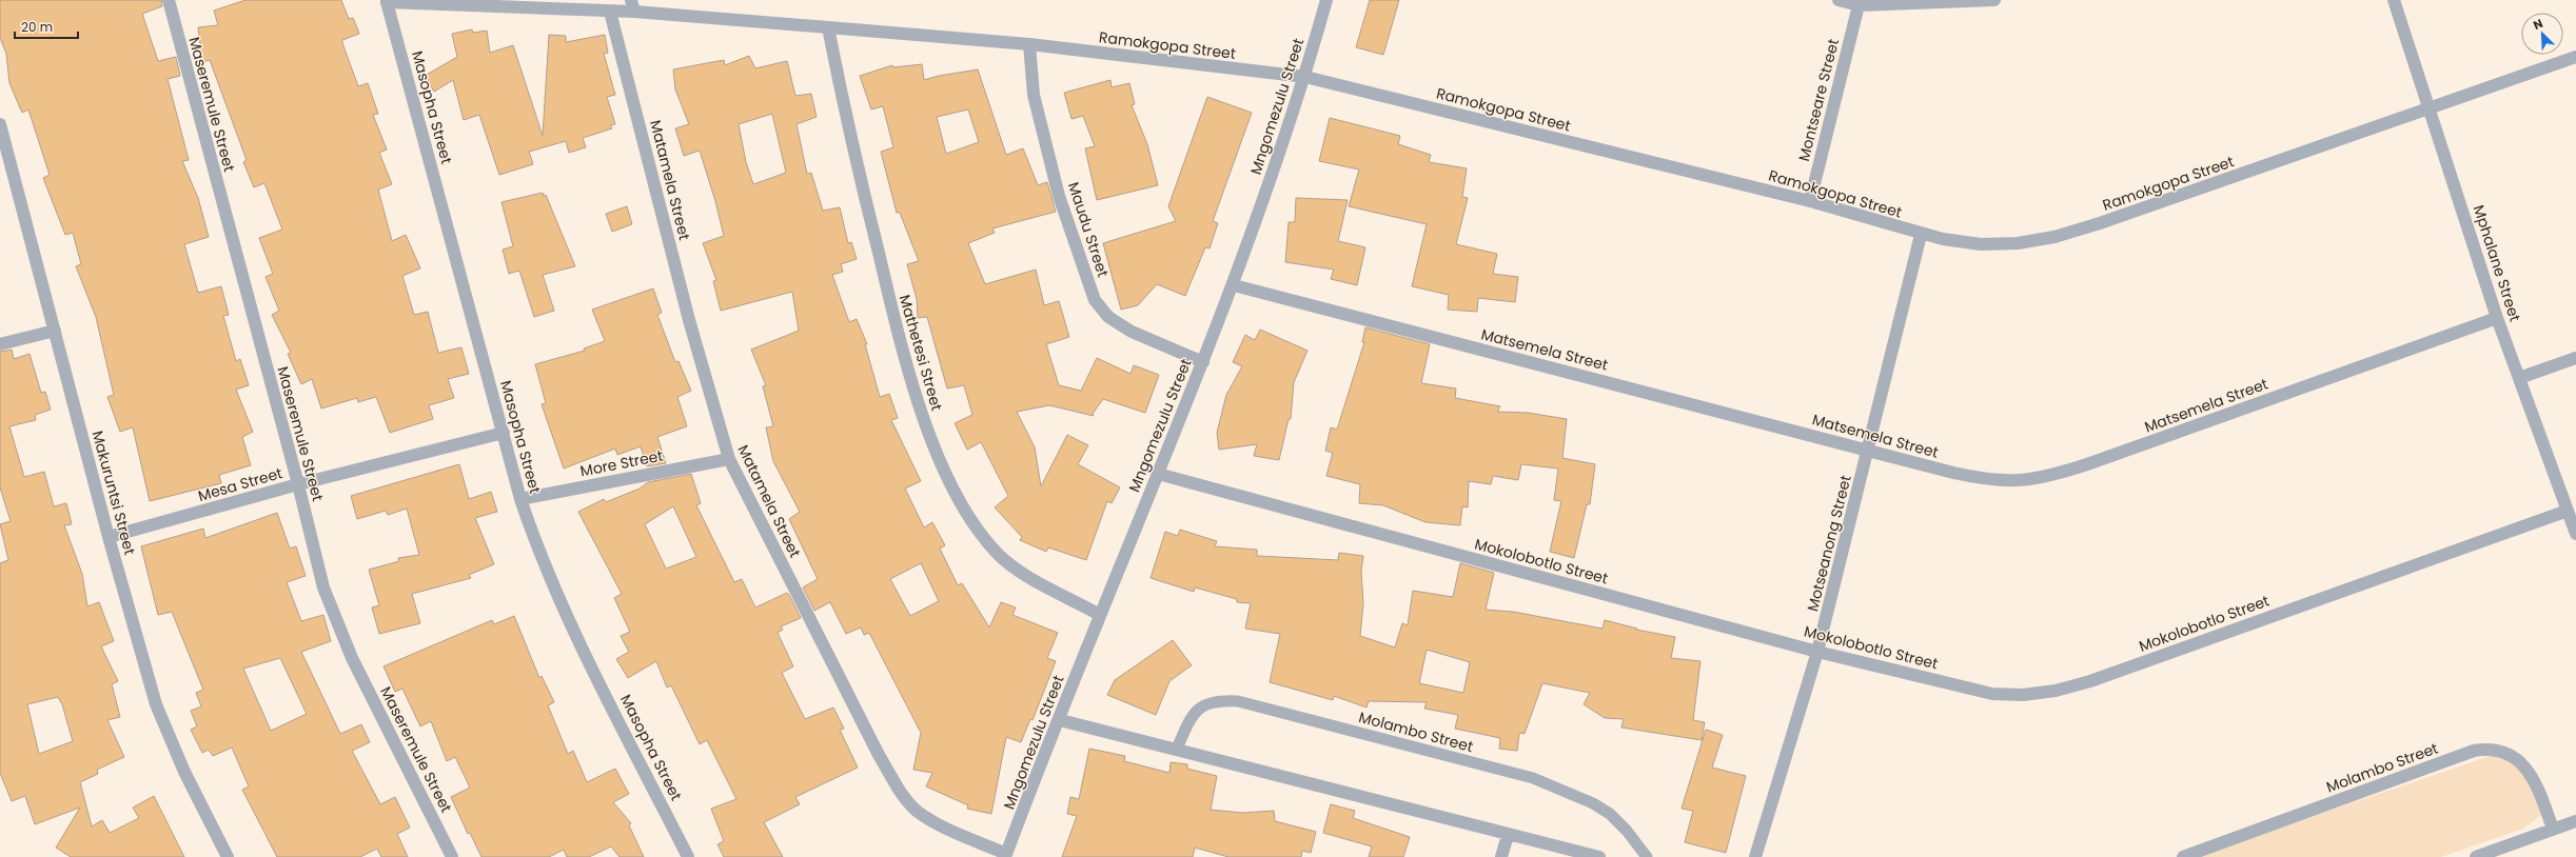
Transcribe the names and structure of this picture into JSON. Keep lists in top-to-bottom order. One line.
{"streets":{"street":["Ramokgopa Street","Montseare Street","Maseremule Street","Mngomezulu Street","Masopha Street","Matamela Street","Maudu Street","Mphalane Street","Matsemela Street","Mathetesi Street","More Street","Mesa Street","Makuruntsi Street","Motseanong Street","Mokolobotlo Street","Molambo Street"]},"crossings":[["Ramokgopa Street","Montseare Street"],["Ramokgopa Street","Mngomezulu Street"],["Ramokgopa Street","Masopha Street"],["Ramokgopa Street","Matamela Street"],["Ramokgopa Street","Maudu Street"],["Ramokgopa Street","Mphalane Street"],["Ramokgopa Street","Mathetesi Street"],["Ramokgopa Street","Motseanong Street"],["Maseremule Street","Mesa Street"],["Mngomezulu Street","Matamela Street"],["Mngomezulu Street","Maudu Street"],["Mngomezulu Street","Matsemela Street"],["Mngomezulu Street","Mathetesi Street"],["Mngomezulu Street","Mokolobotlo Street"],["Masopha Street","More Street"],["Masopha Street","Mesa Street"],["Matamela Street","More Street"],["Mphalane Street","Matsemela Street"],["Mphalane Street","Mokolobotlo Street"],["Matsemela Street","Motseanong Street"],["Mesa Street","Makuruntsi Street"],["Motseanong Street","Mokolobotlo Street"]],"scale_bar":"20 m","north":"top left"}
